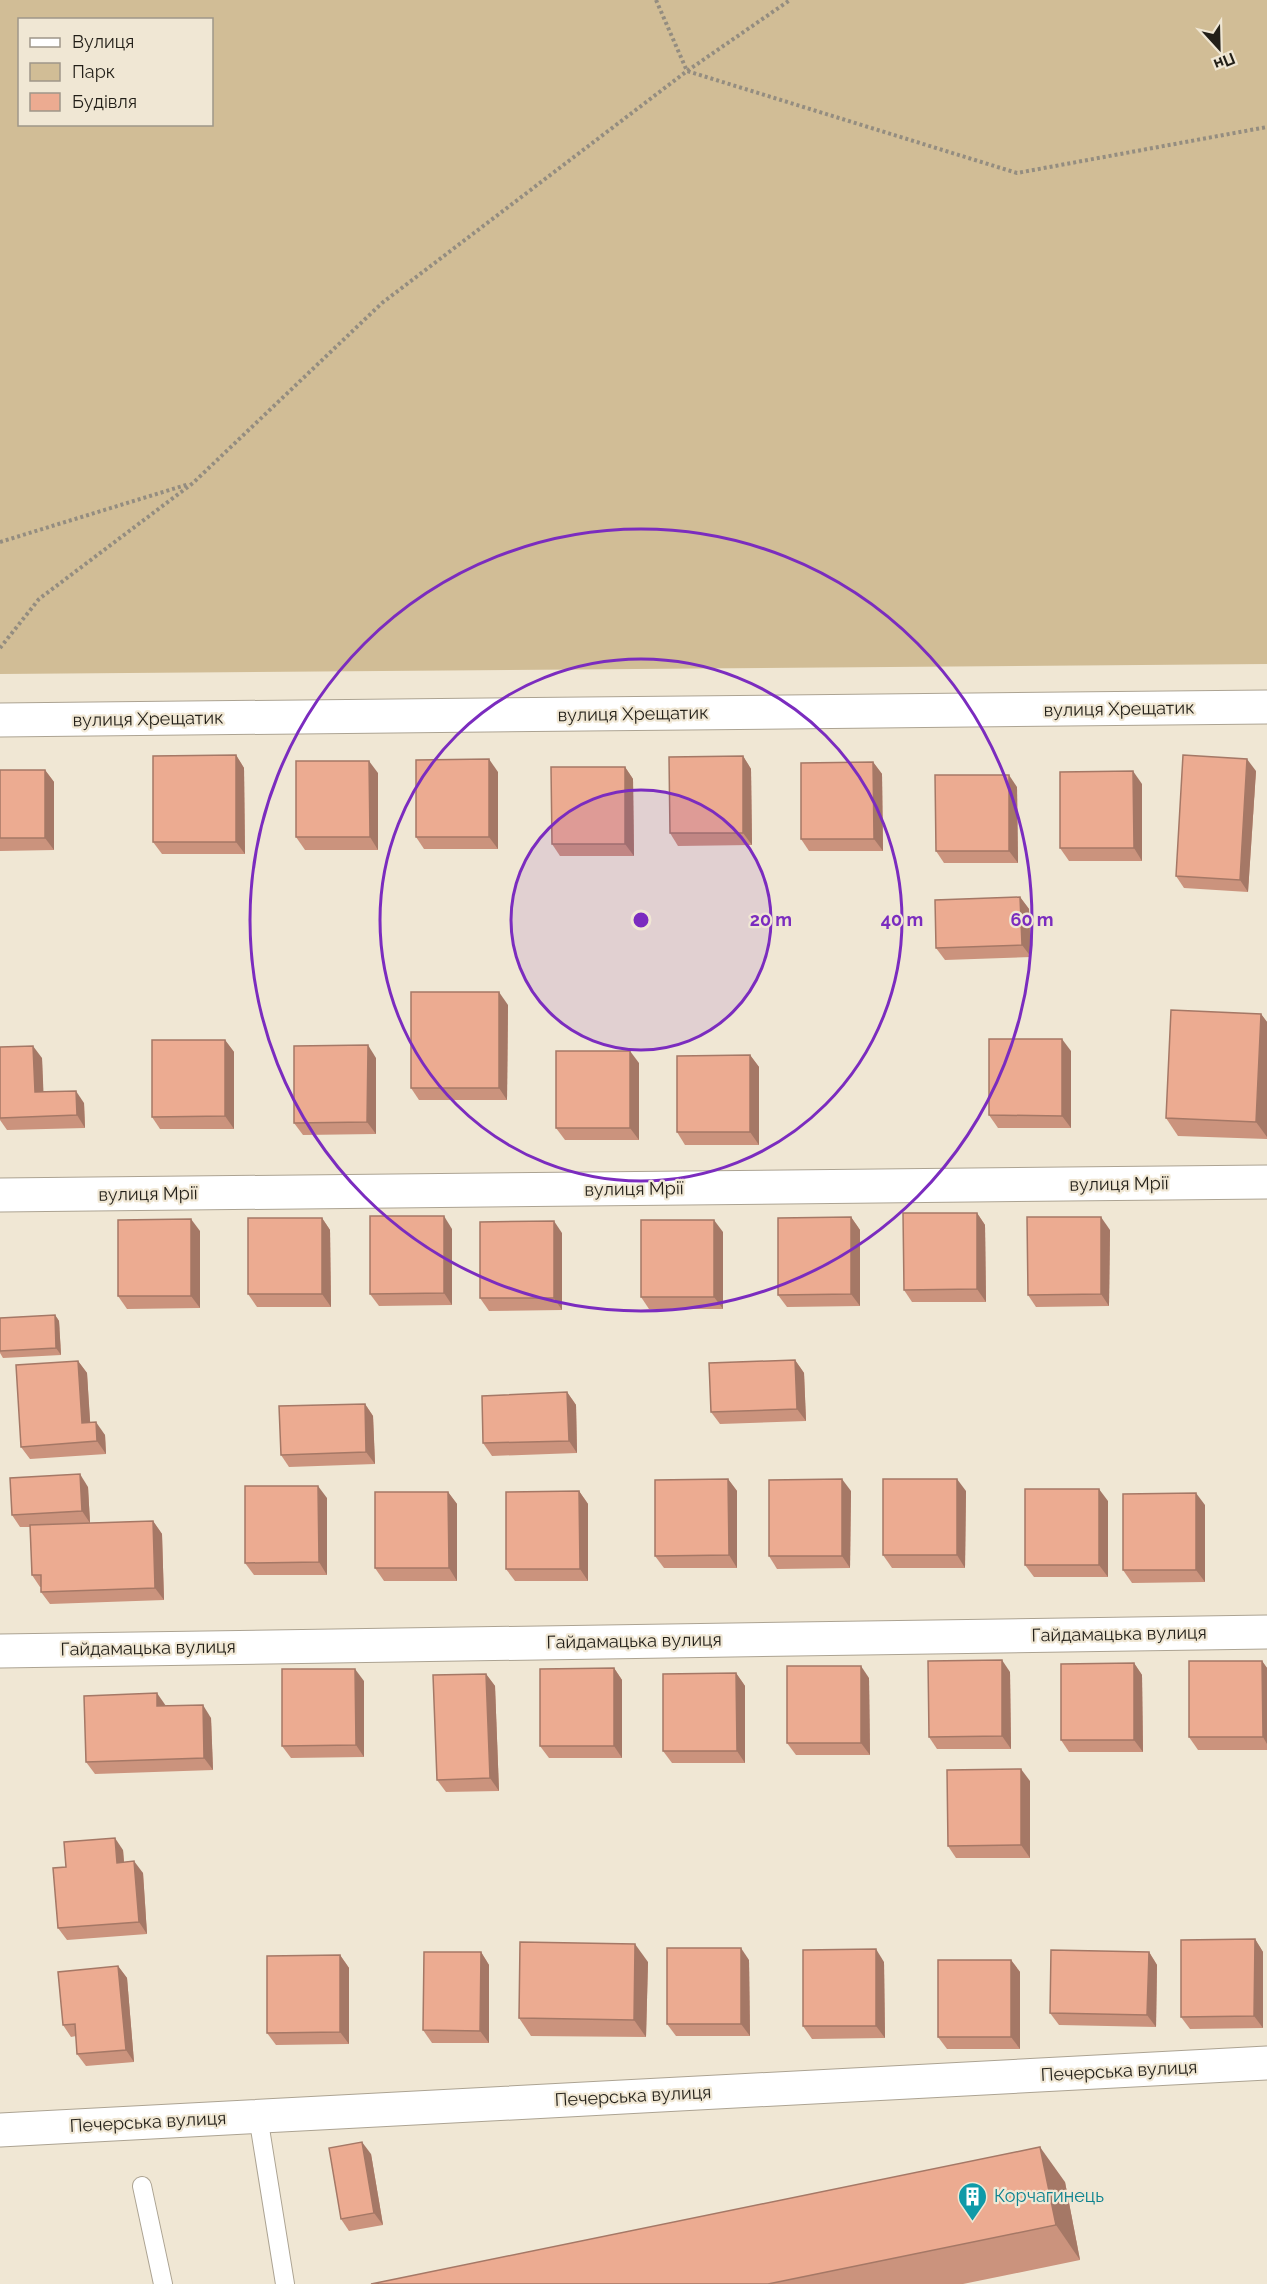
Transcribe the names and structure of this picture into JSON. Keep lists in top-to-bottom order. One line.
{"streets":{"street":["вулиця Хрещатик","вулиця Мрії","Гайдамацька вулиця","Печерська вулиця"]},"places":{"building":["Корчагинець"]},"legend":["Вулиця","Парк","Будівля"],"north":"bottom","rings":["20 m","40 m","60 m"]}
